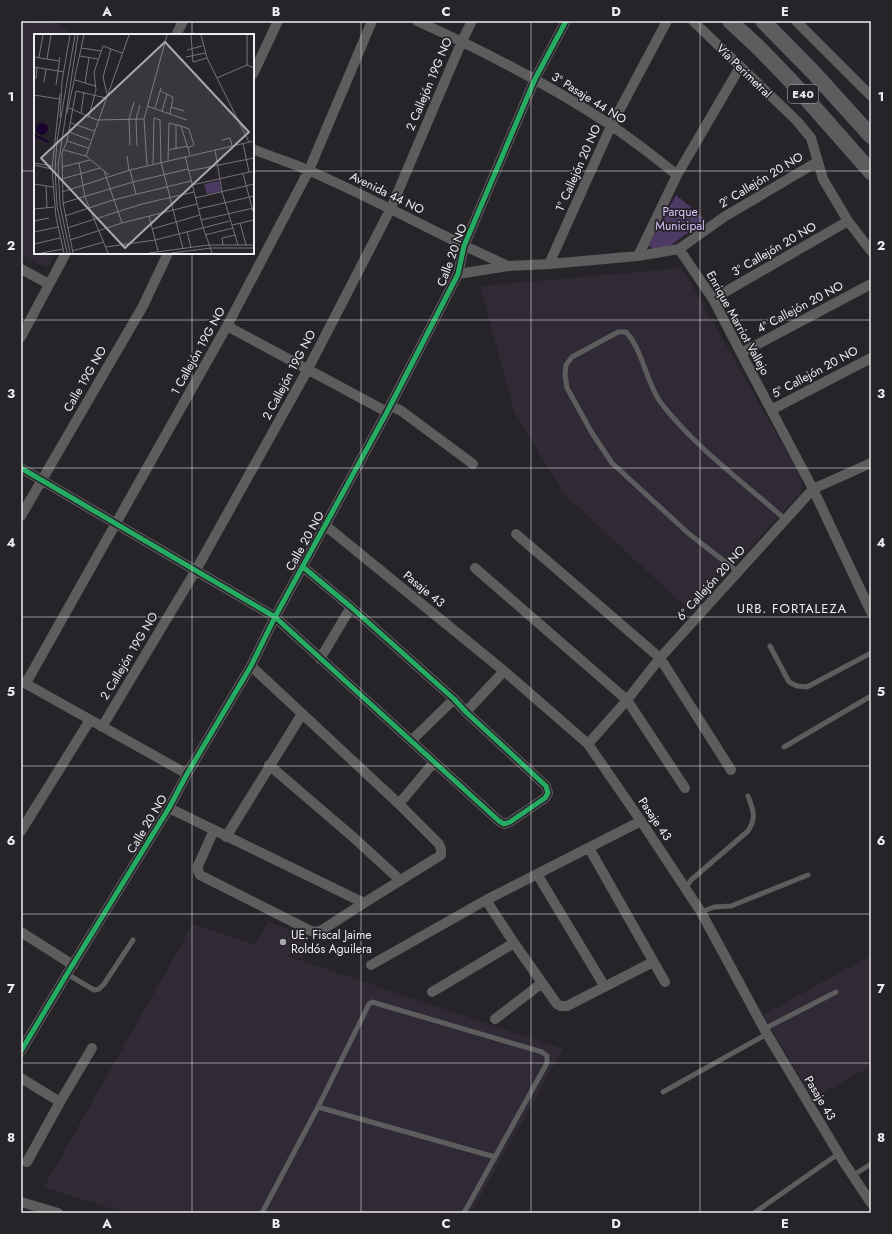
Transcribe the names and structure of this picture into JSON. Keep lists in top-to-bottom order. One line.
{"streets":{"highway":["E40"],"street":["Vía Perimetral","2 Callejón 19G NO","3º Pasaje 44 NO","1º Callejón 20 NO","2º Callejón 20 NO","Avenida 44 NO","3º Callejón 20 NO","Calle 20 NO","4º Callejón 20 NO","Enrique Marriot Vallejo","1 Callejón 19G NO","5º Callejón 20 NO","Calle 19G NO","6º Callejón 20 NO","Pasaje 43"]},"crossings":[["Vía Perimetral","2º Callejón 20 NO"],["2 Callejón 19G NO","3º Pasaje 44 NO"],["2 Callejón 19G NO","Avenida 44 NO"],["3º Pasaje 44 NO","1º Callejón 20 NO"],["3º Pasaje 44 NO","Calle 20 NO"],["2º Callejón 20 NO","Enrique Marriot Vallejo"],["Avenida 44 NO","Calle 20 NO"],["Avenida 44 NO","1 Callejón 19G NO"],["3º Callejón 20 NO","Enrique Marriot Vallejo"],["Calle 20 NO","Pasaje 43"],["4º Callejón 20 NO","Enrique Marriot Vallejo"],["Enrique Marriot Vallejo","5º Callejón 20 NO"],["Enrique Marriot Vallejo","6º Callejón 20 NO"],["6º Callejón 20 NO","Pasaje 43"]],"districts":["URB. FORTALEZA"],"parks":["Parque Municipal"],"places":["UE. Fiscal Jaime Roldós Aguilera"],"grid":{"columns":["A","B","C","D","E"],"rows":["1","2","3","4","5","6","7","8"]}}
